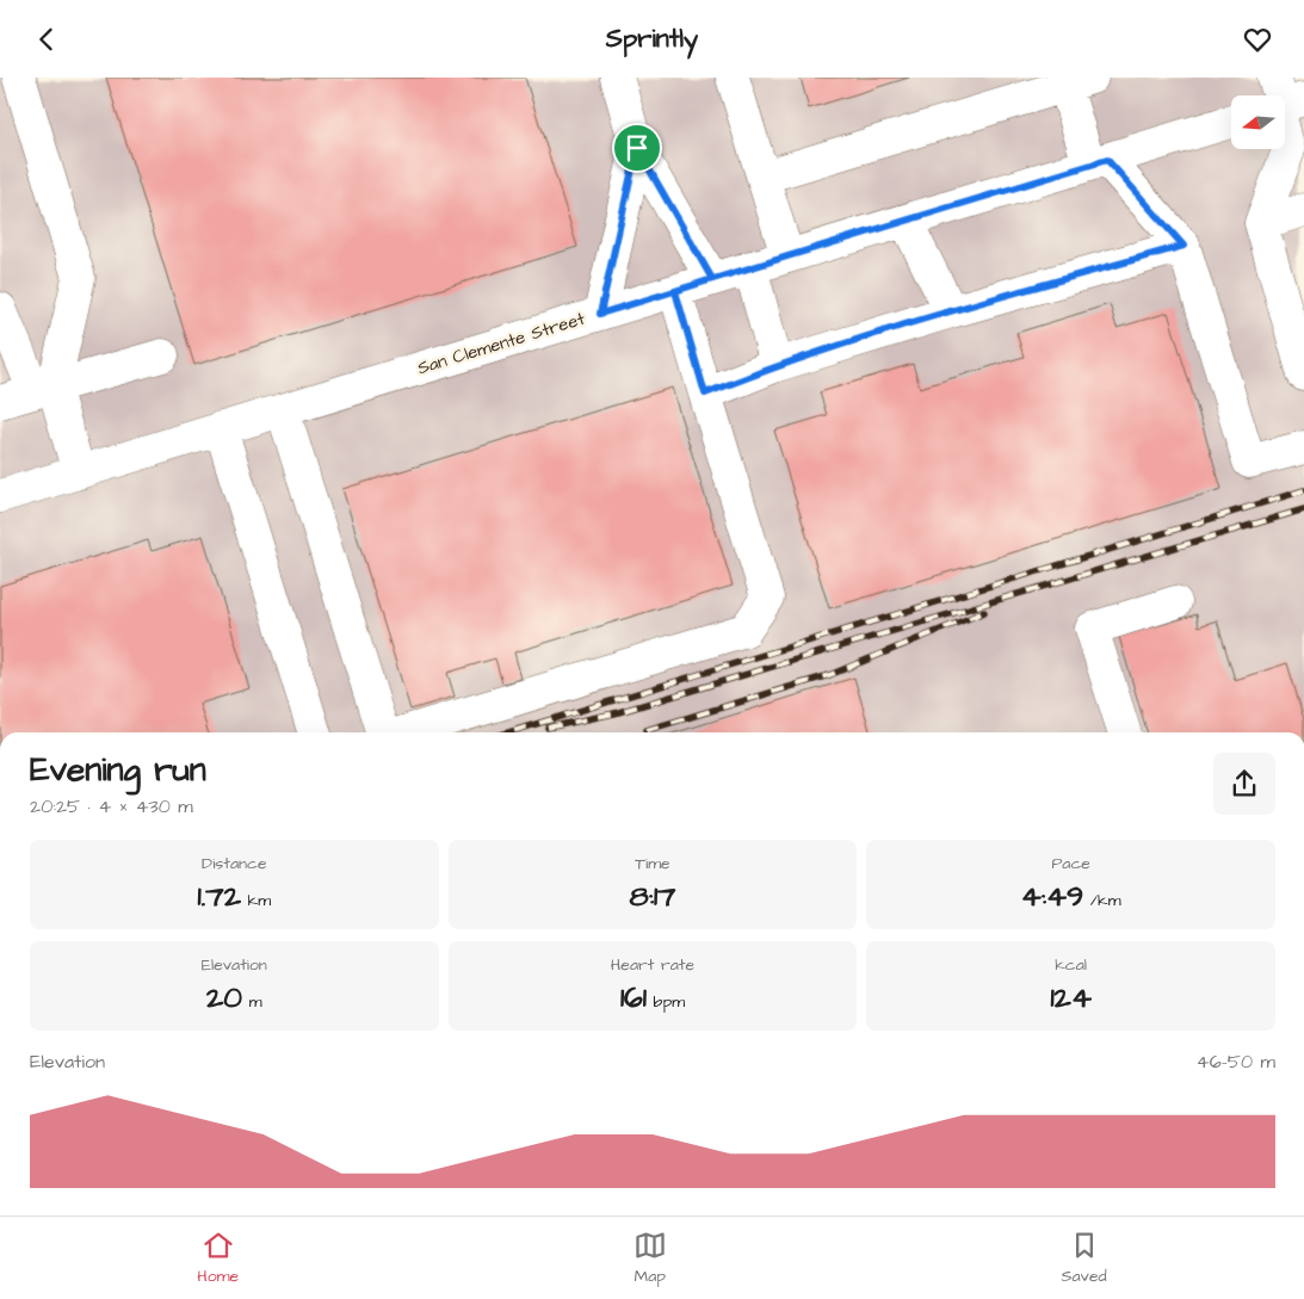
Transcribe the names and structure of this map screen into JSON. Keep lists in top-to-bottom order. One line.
{"streets":{"street":["San Clemente Street"]},"north":"left","page":{"header":"Sprintly","heading":["Evening run","20:25 · 4 × 430 m"],"stats":[["Distance","1.72 km"],["Time","8:17"],["Pace","4:49 /km"],["Elevation","20 m"],["Heart rate","161 bpm"],["kcal","124"]],"chart":["Elevation","46–50 m"],"tabs":["Home","Map","Saved"]}}
